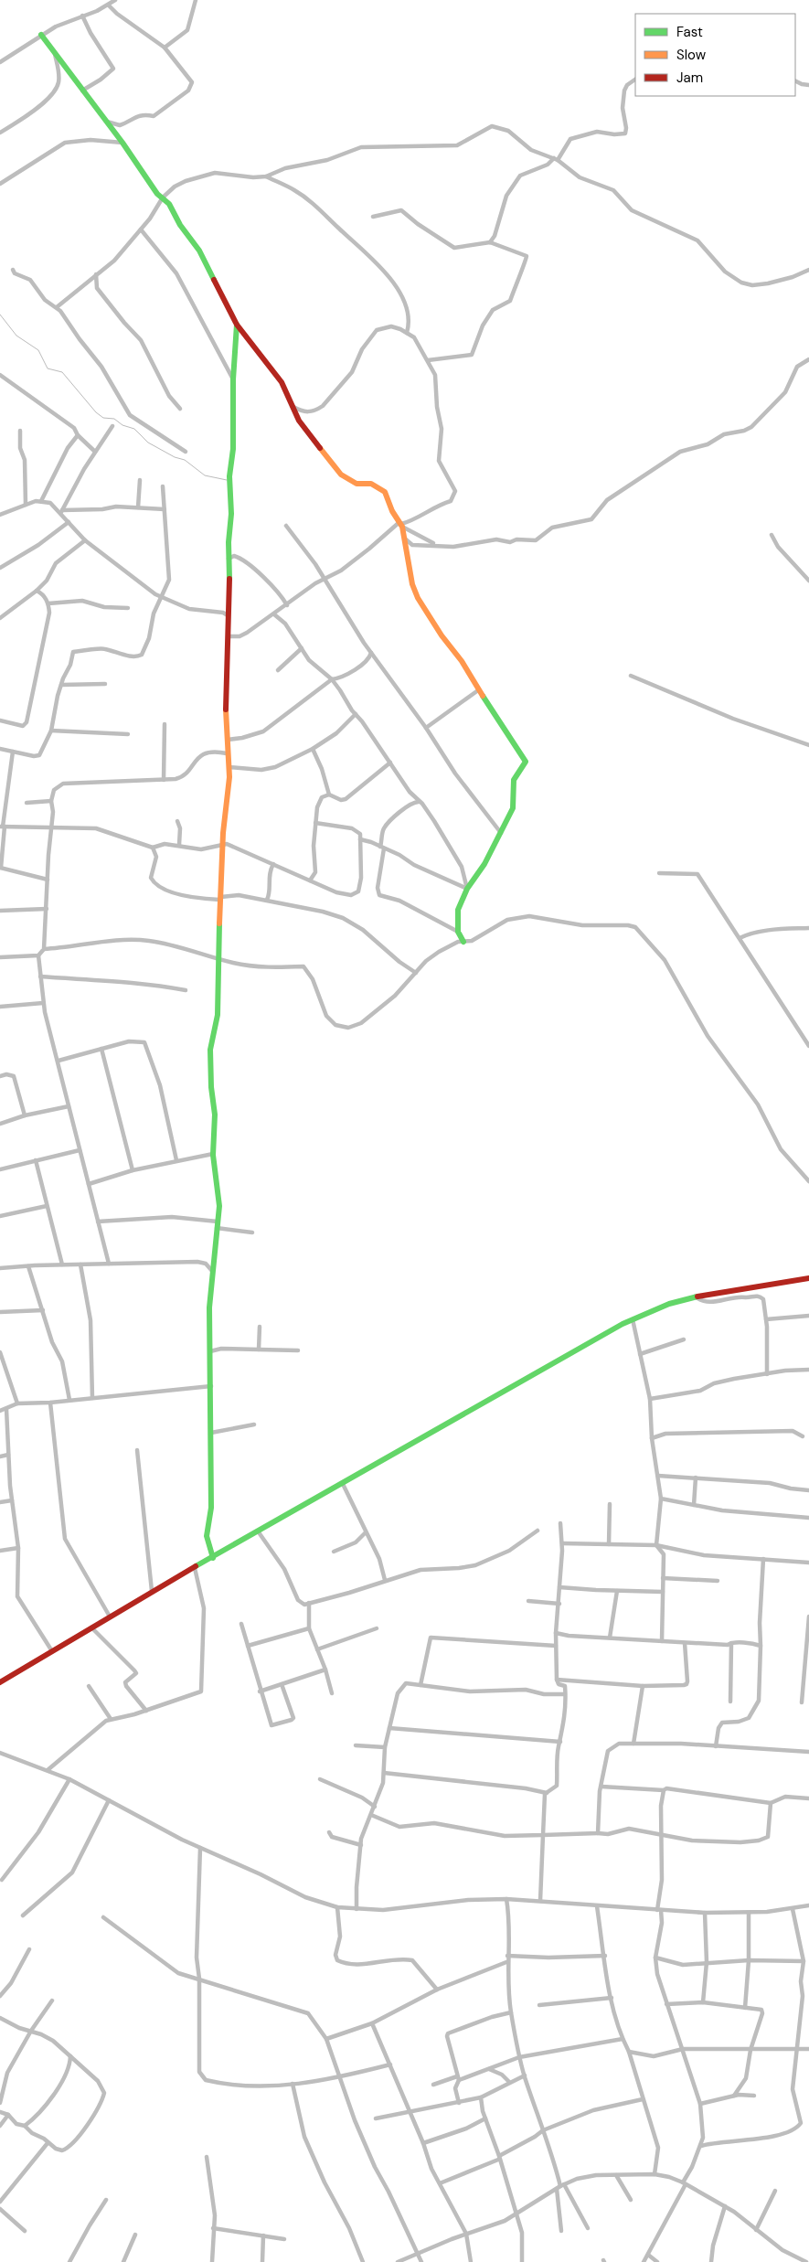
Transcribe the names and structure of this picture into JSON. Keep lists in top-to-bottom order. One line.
{"legend":["Fast","Slow","Jam"]}
